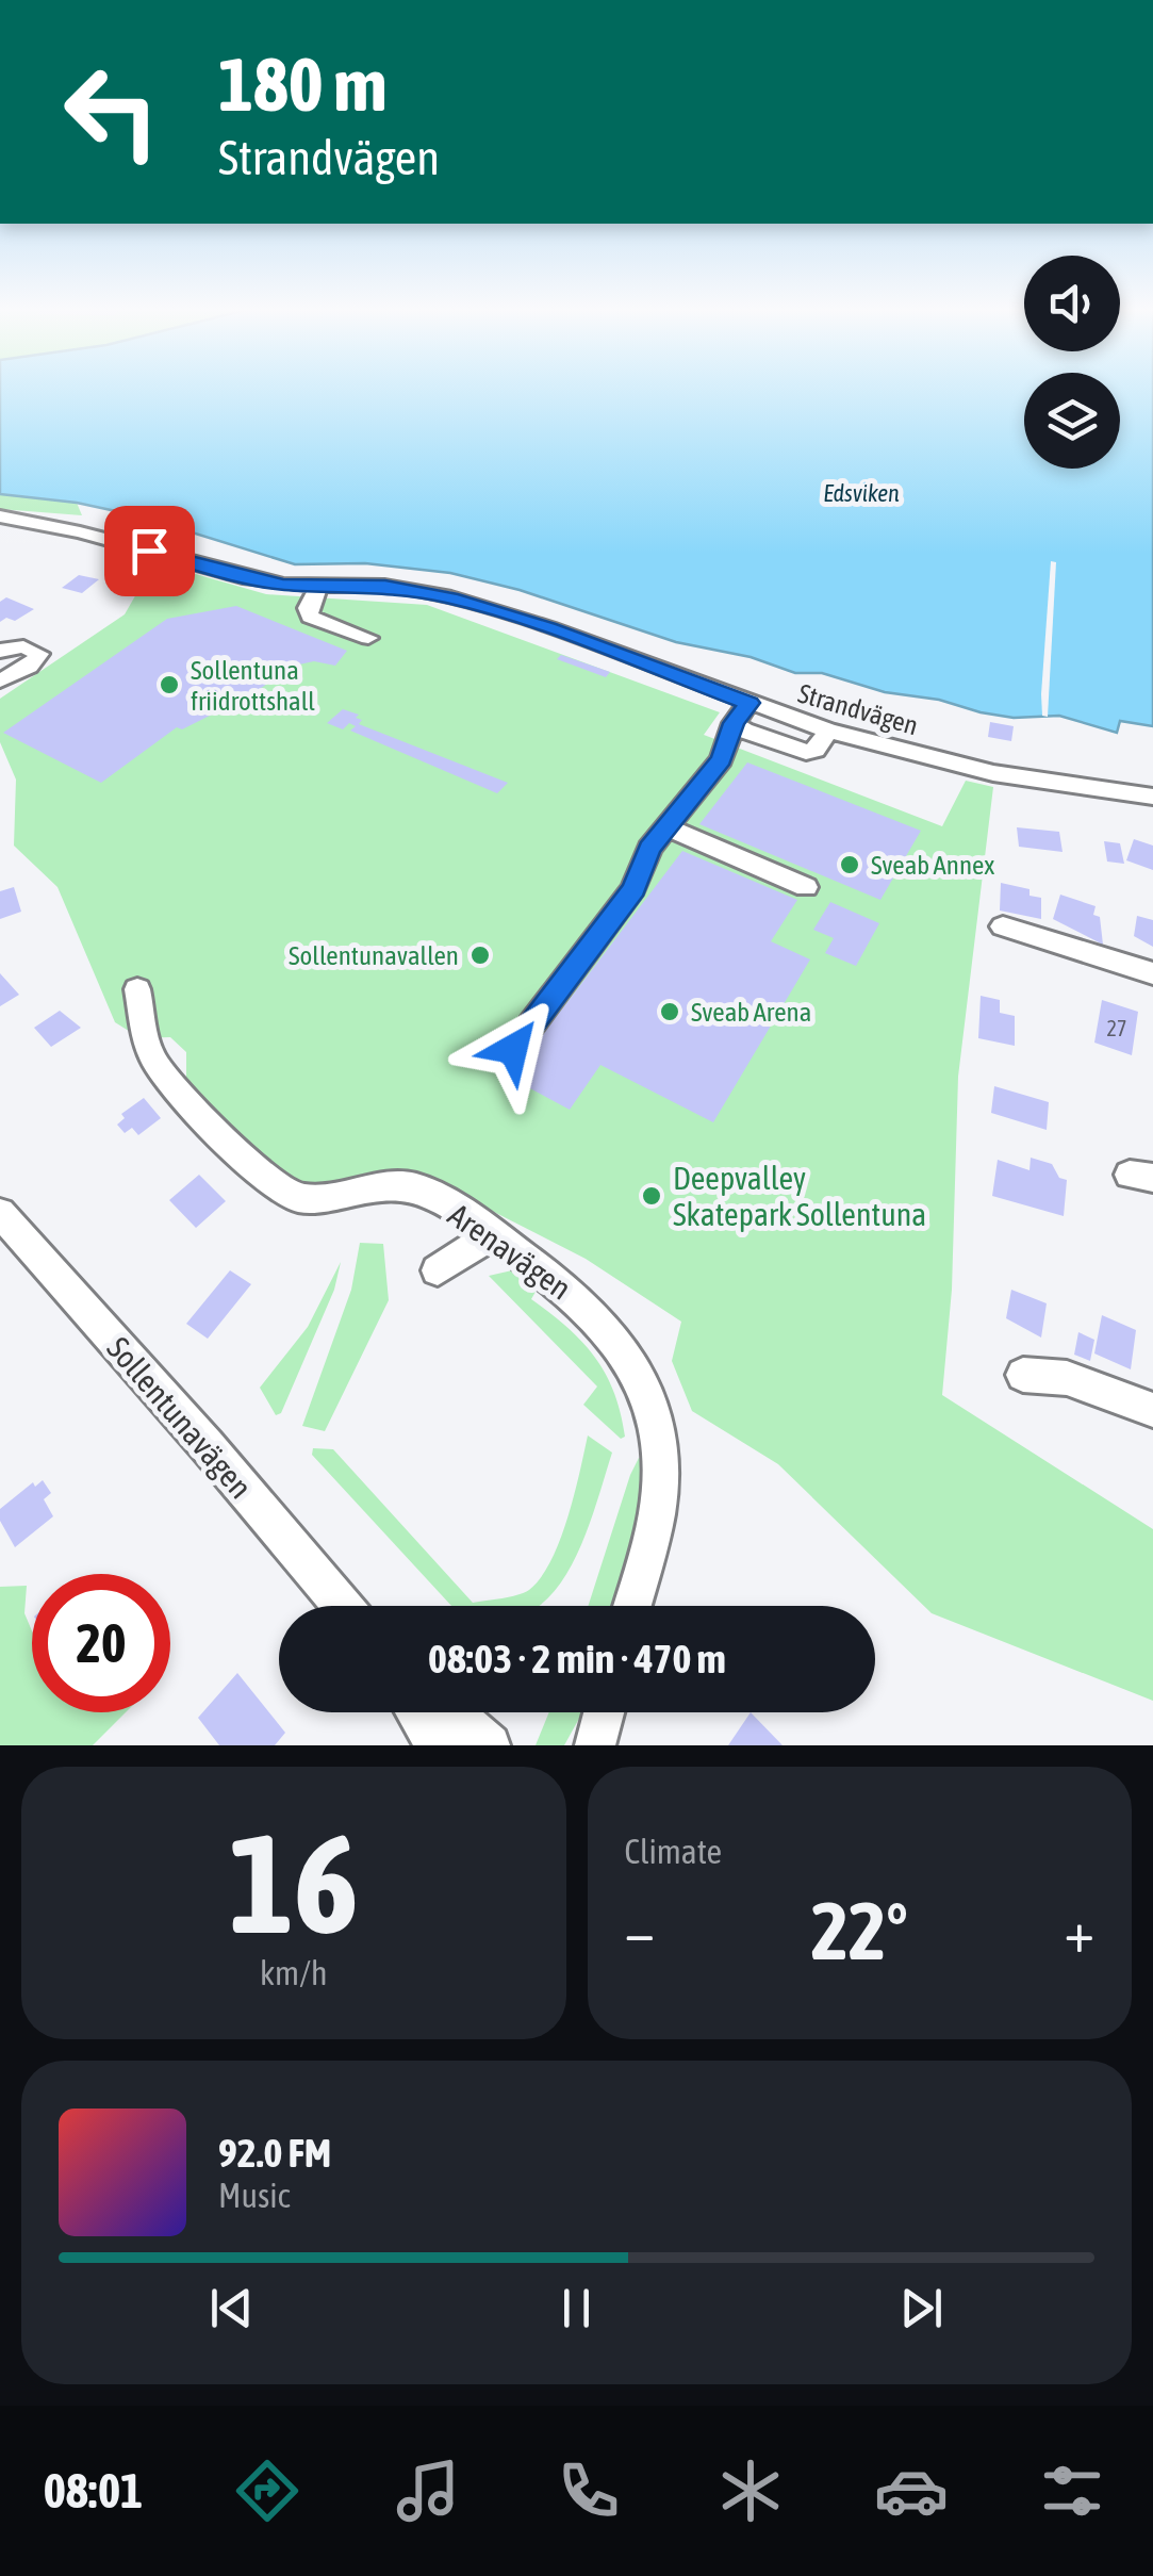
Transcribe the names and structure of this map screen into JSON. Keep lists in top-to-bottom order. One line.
{"streets":{"street":["Strandvägen","Arenavägen","Sollentunavägen"]},"water":["Edsviken"],"places":["Sollentuna friidrottshall","Sveab Annex","Sollentunavallen","Sveab Arena","Deepvalley Skatepark Sollentuna"],"house_numbers":["27"],"page":{"turn":["180 m","Strandvägen"],"limit":"20","trip":"08:03 · 2 min · 470 m","tile":[["16","km/h"],"Climate"],"heat":["−","22°","+"],"song":["92.0 FM","Music"],"tabs":"08:01"}}
